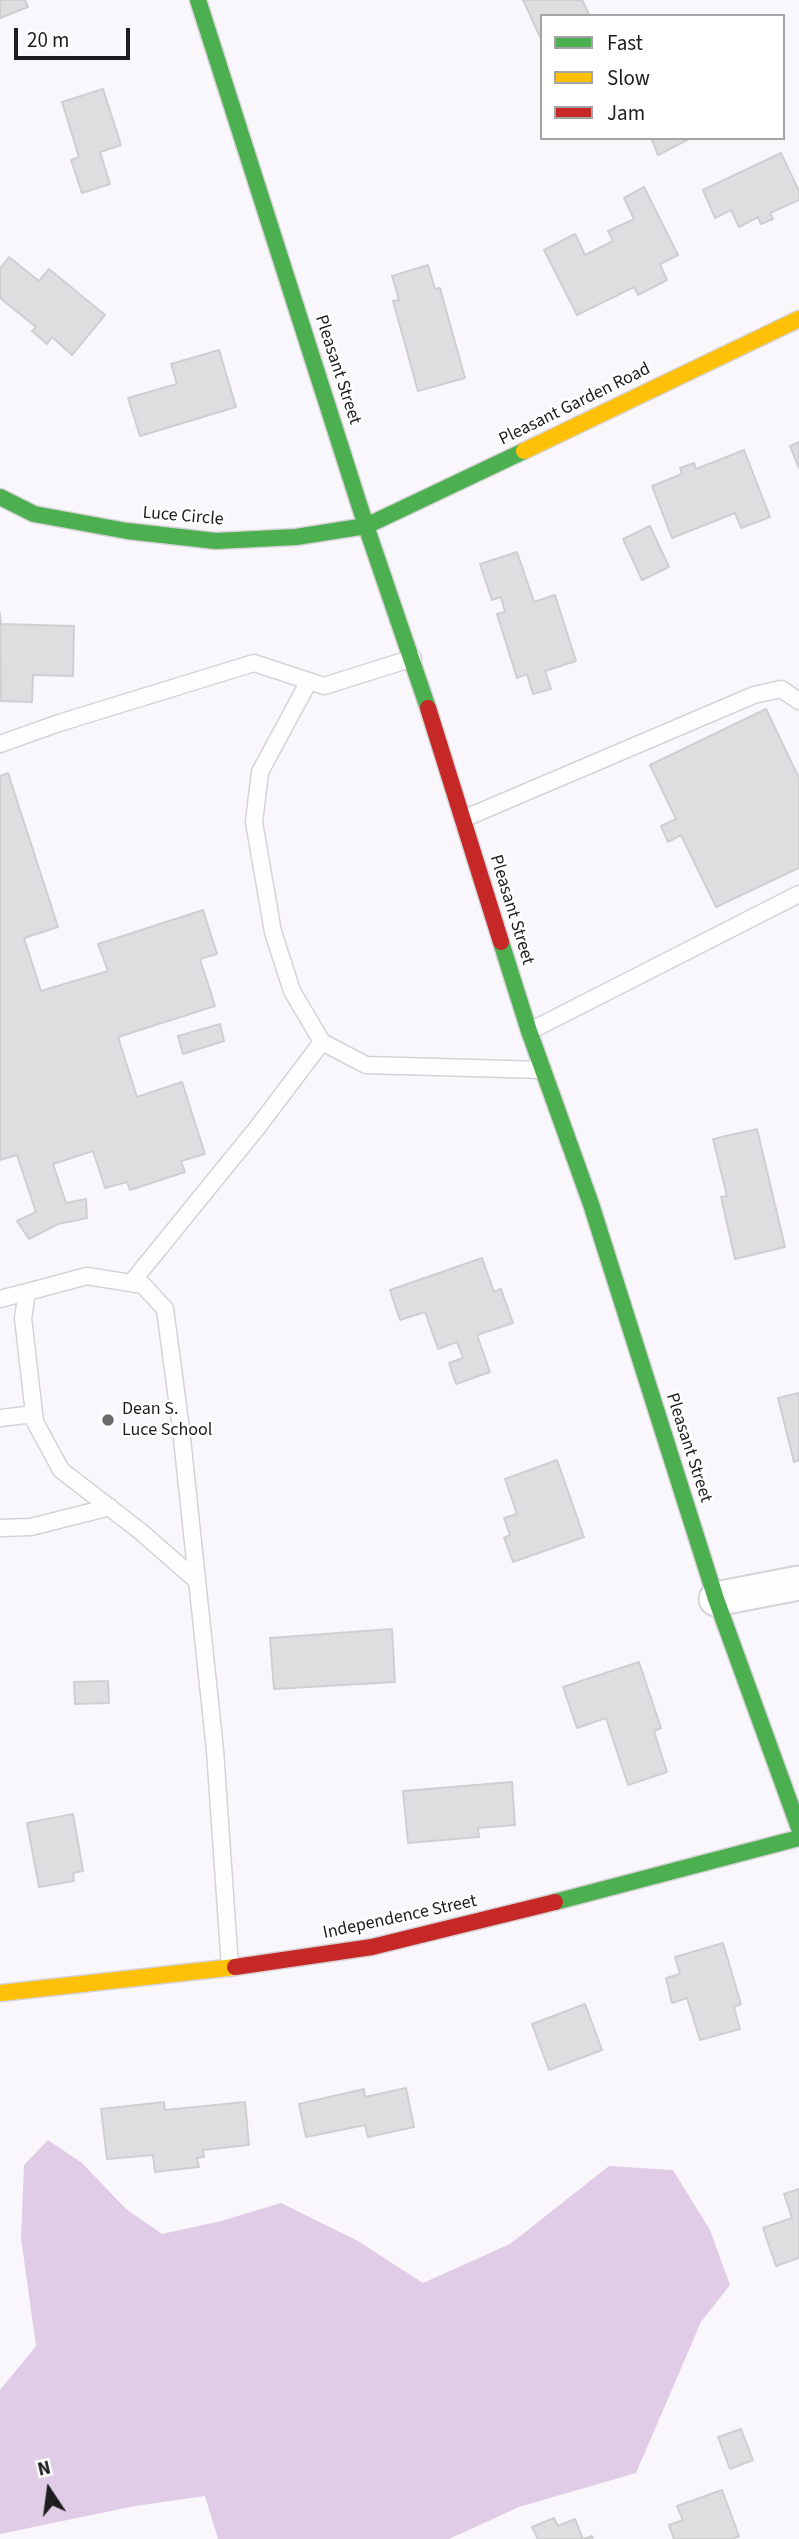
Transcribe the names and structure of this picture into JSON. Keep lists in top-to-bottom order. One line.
{"streets":{"main road":["Pleasant Street","Pleasant Garden Road","Luce Circle","Independence Street"]},"crossings":[["Pleasant Street","Pleasant Garden Road"],["Pleasant Street","Luce Circle"],["Pleasant Garden Road","Luce Circle"]],"places":["Dean S. Luce School"],"legend":["Fast","Slow","Jam"],"scale_bar":"20 m","north":"top"}
